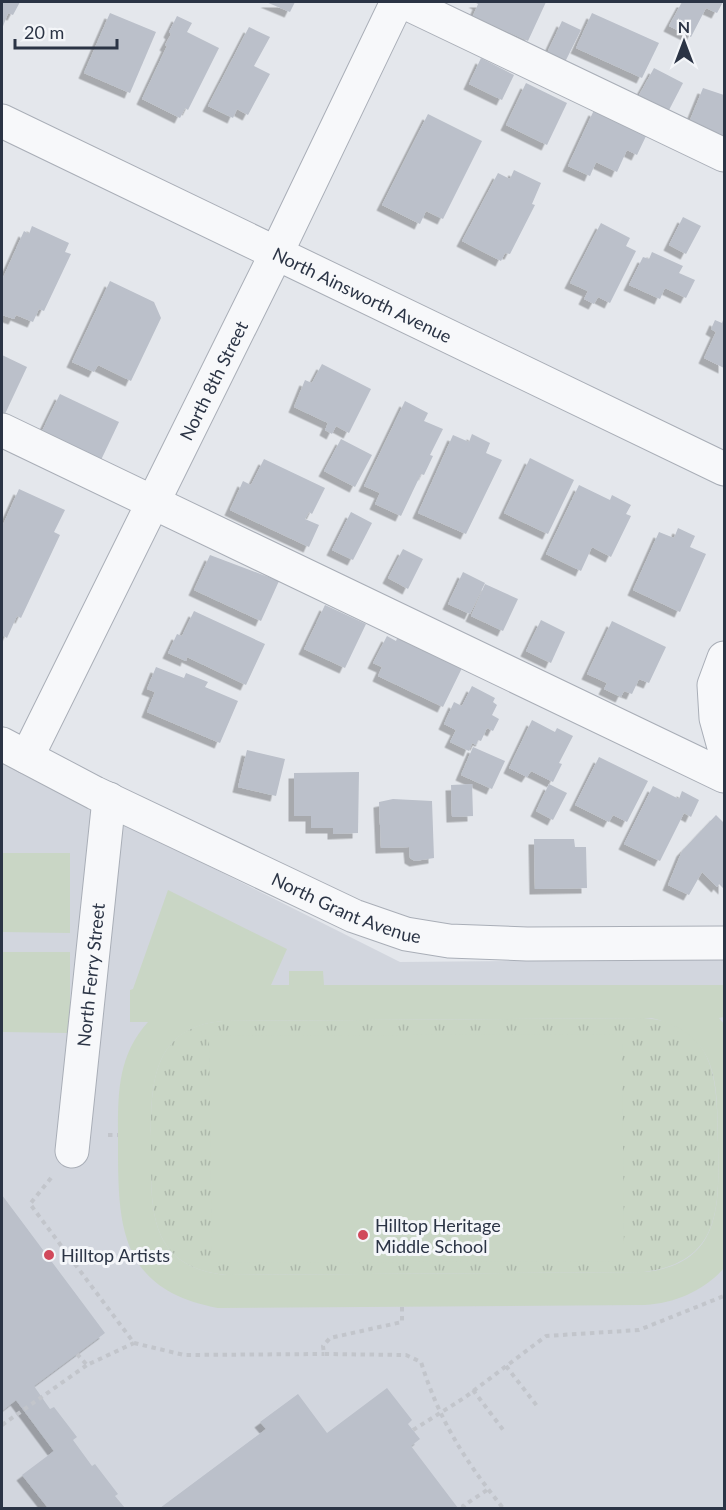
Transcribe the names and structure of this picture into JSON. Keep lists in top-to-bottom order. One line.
{"streets":{"street":["North Ainsworth Avenue","North 8th Street","North Grant Avenue","North Ferry Street"]},"crossings":[["North Ainsworth Avenue","North 8th Street"],["North 8th Street","North Grant Avenue"],["North Grant Avenue","North Ferry Street"]],"places":["Hilltop Heritage Middle School","Hilltop Artists"],"scale_bar":"20 m","north":"top"}
